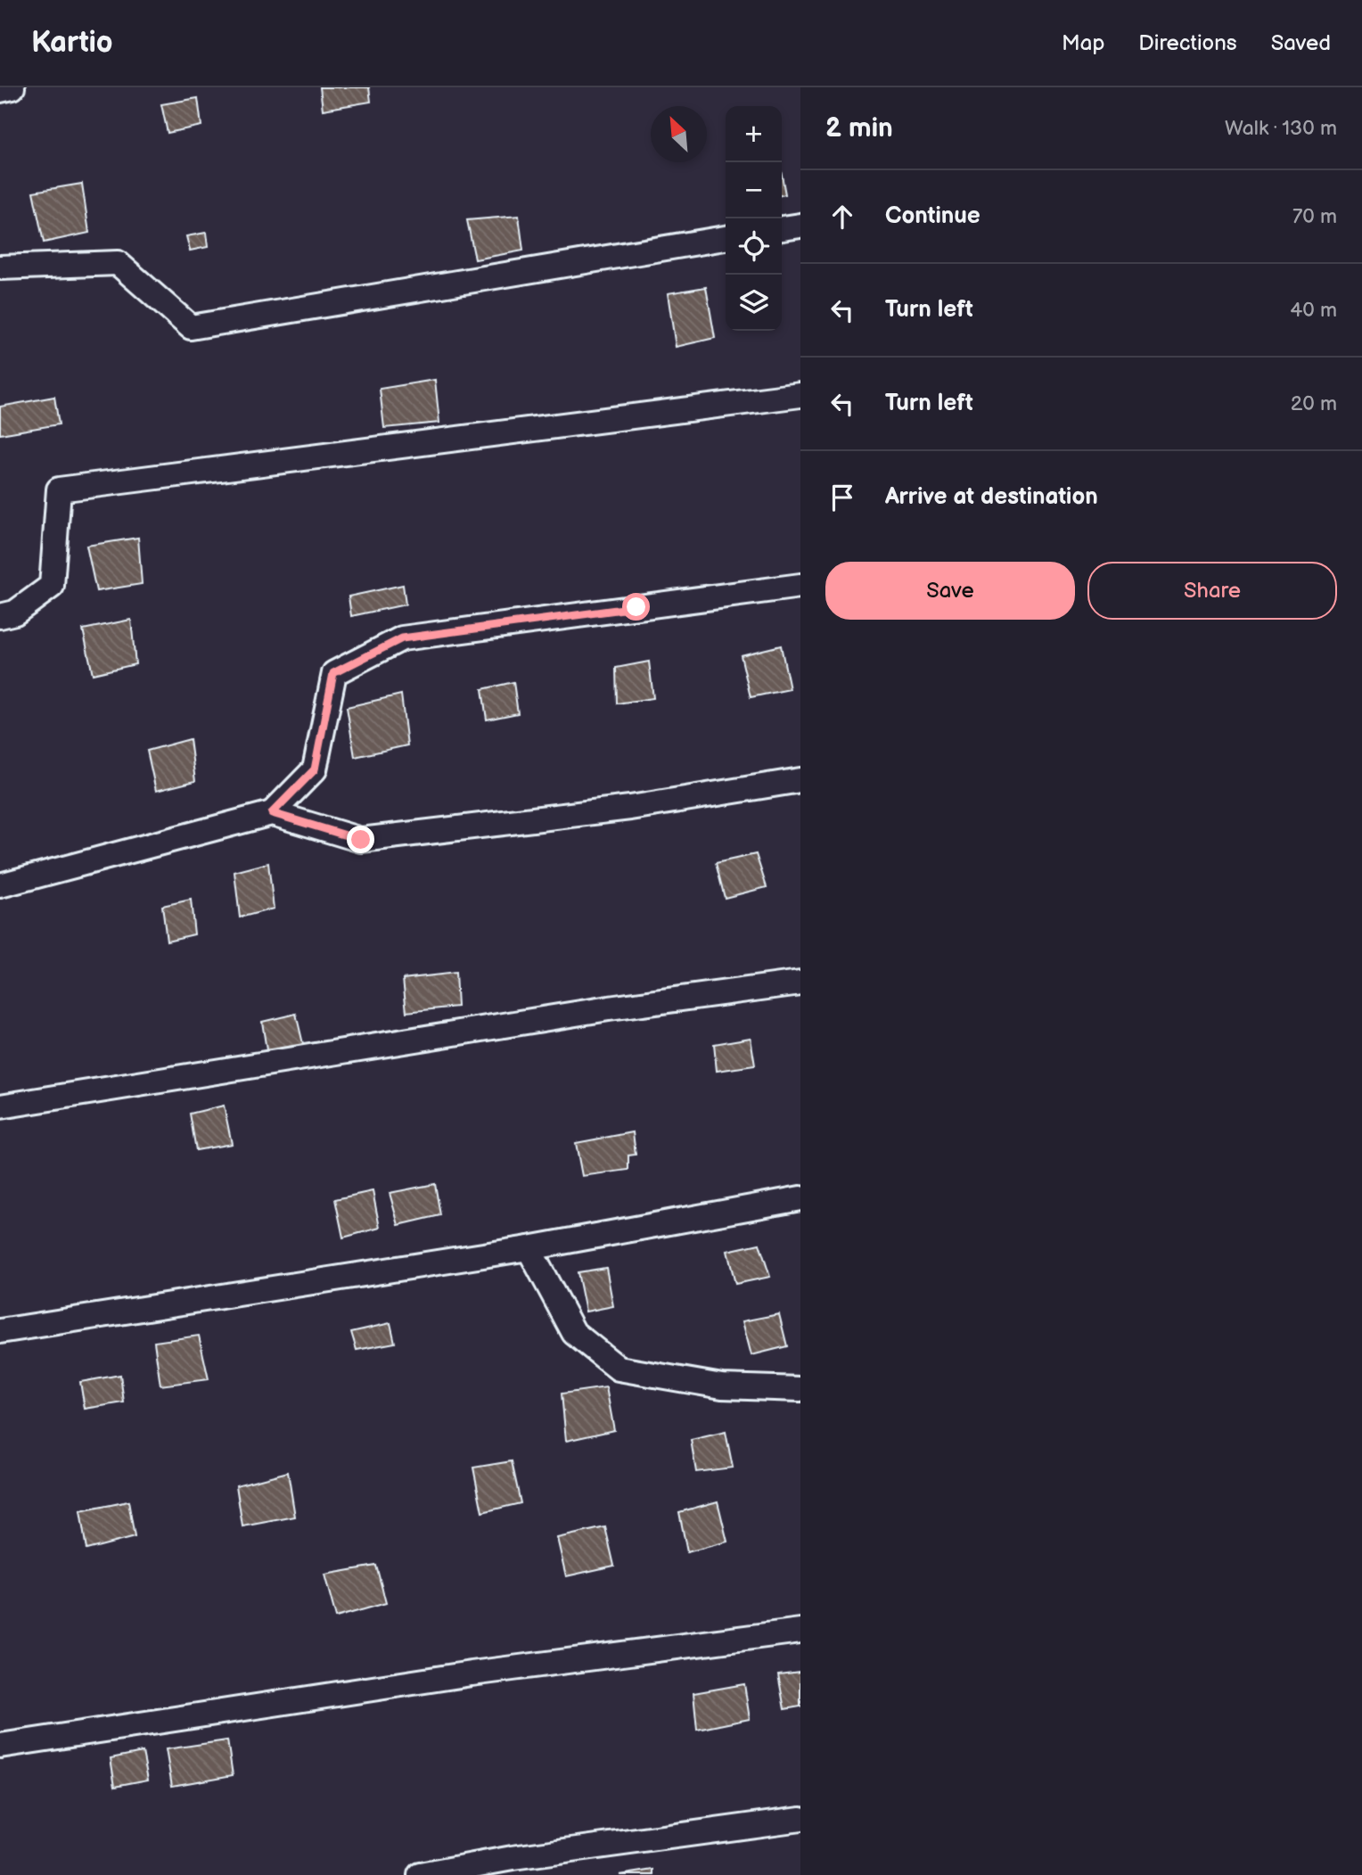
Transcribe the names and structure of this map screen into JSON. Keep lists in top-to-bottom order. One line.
{"north":"top left","page":{"header":"Kartio","nav":["Map","Directions","Saved"],"heading":["2 min","Walk · 130 m"],"map_buttons":["+","−"],"list":[["Continue","70 m"],["Turn left","40 m"],["Turn left","20 m"],"Arrive at destination"],"buttons":["Save","Share"]}}
